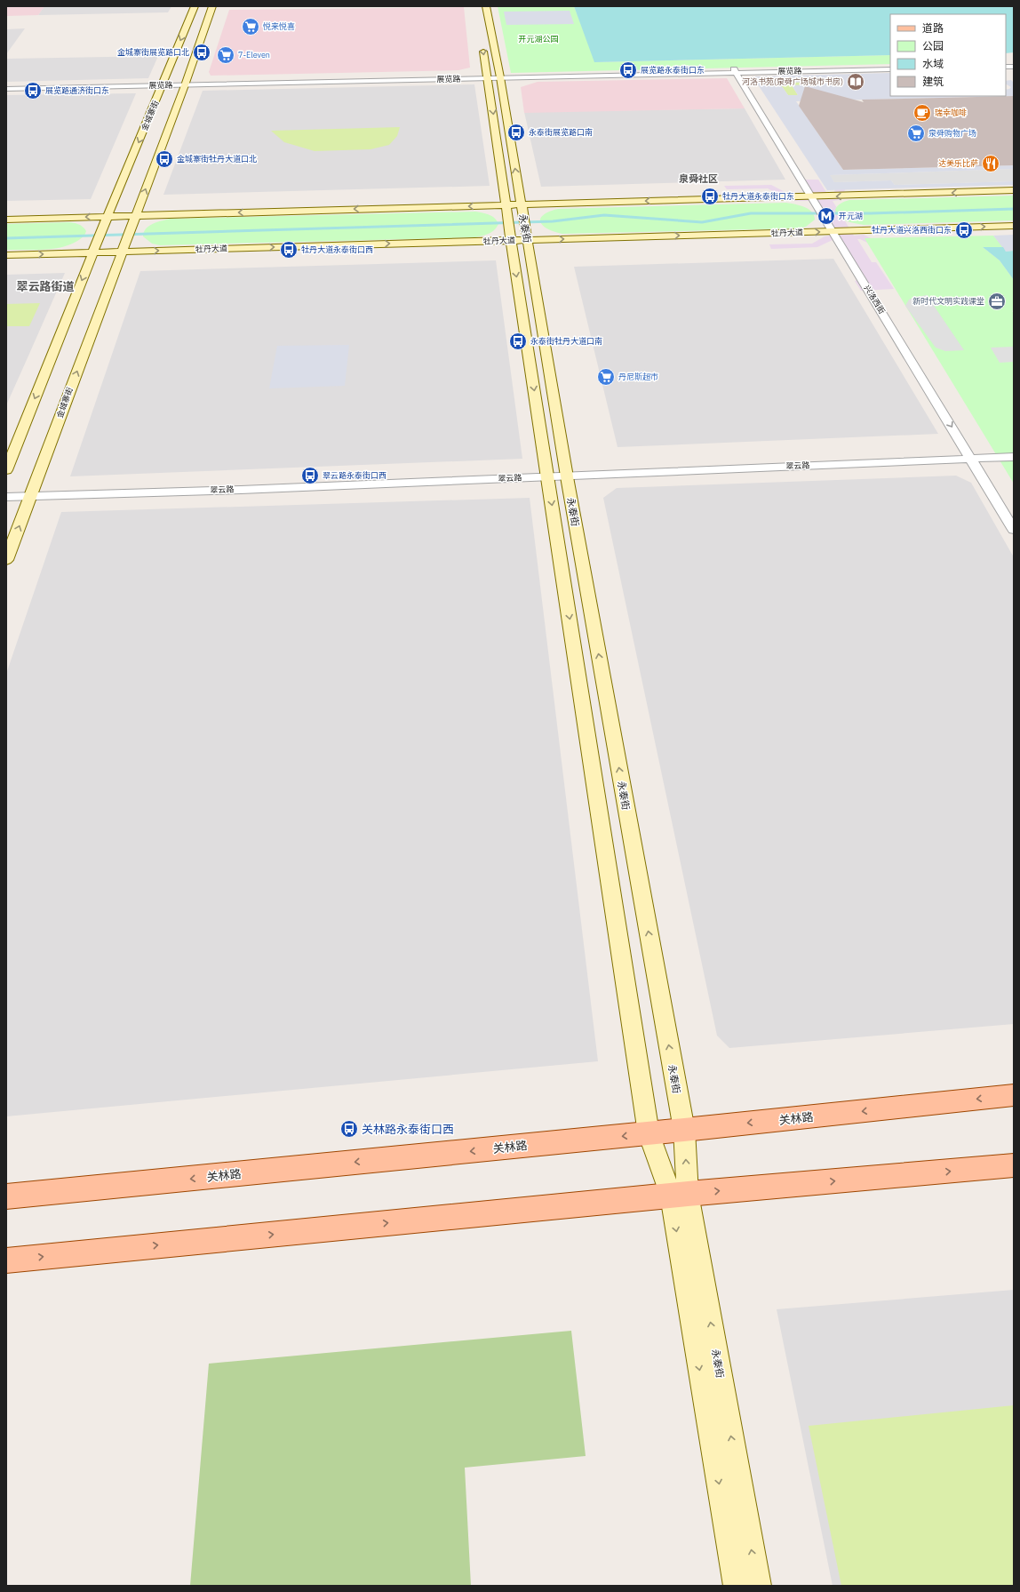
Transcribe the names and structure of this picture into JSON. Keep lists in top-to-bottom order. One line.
{"streets":{"main road":["金城寨街","永泰街","牡丹大道","关林路"],"street":["展览路","兴洛西街","翠云路"]},"crossings":[["展览路","金城寨街"],["展览路","永泰街"],["展览路","兴洛西街"],["金城寨街","牡丹大道"],["金城寨街","翠云路"],["永泰街","牡丹大道"],["永泰街","翠云路"],["永泰街","关林路"],["牡丹大道","兴洛西街"],["兴洛西街","翠云路"]],"districts":["泉舜社区","翠云路街道"],"parks":["开元湖公园"],"places":{"supermarket":["悦来悦喜","7-Eleven","泉舜购物广场","丹尼斯超市"],"bus stop":["金城寨街展览路口北","展览路永泰街口东","展览路通济街口东","永泰街展览路口南","金城寨街牡丹大道口北","牡丹大道永泰街口东","牡丹大道兴洛西街口东","牡丹大道永泰街口西","永泰街牡丹大道口南","翠云路永泰街口西","关林路永泰街口西"],"library":["河洛书苑(泉舜广场城市书房)"],"cafe":["瑞幸咖啡"],"restaurant":["达美乐比萨"],"metro station":["开元湖"],"office":["新时代文明实践课堂"]},"legend":["道路","公园","水域","建筑"]}
